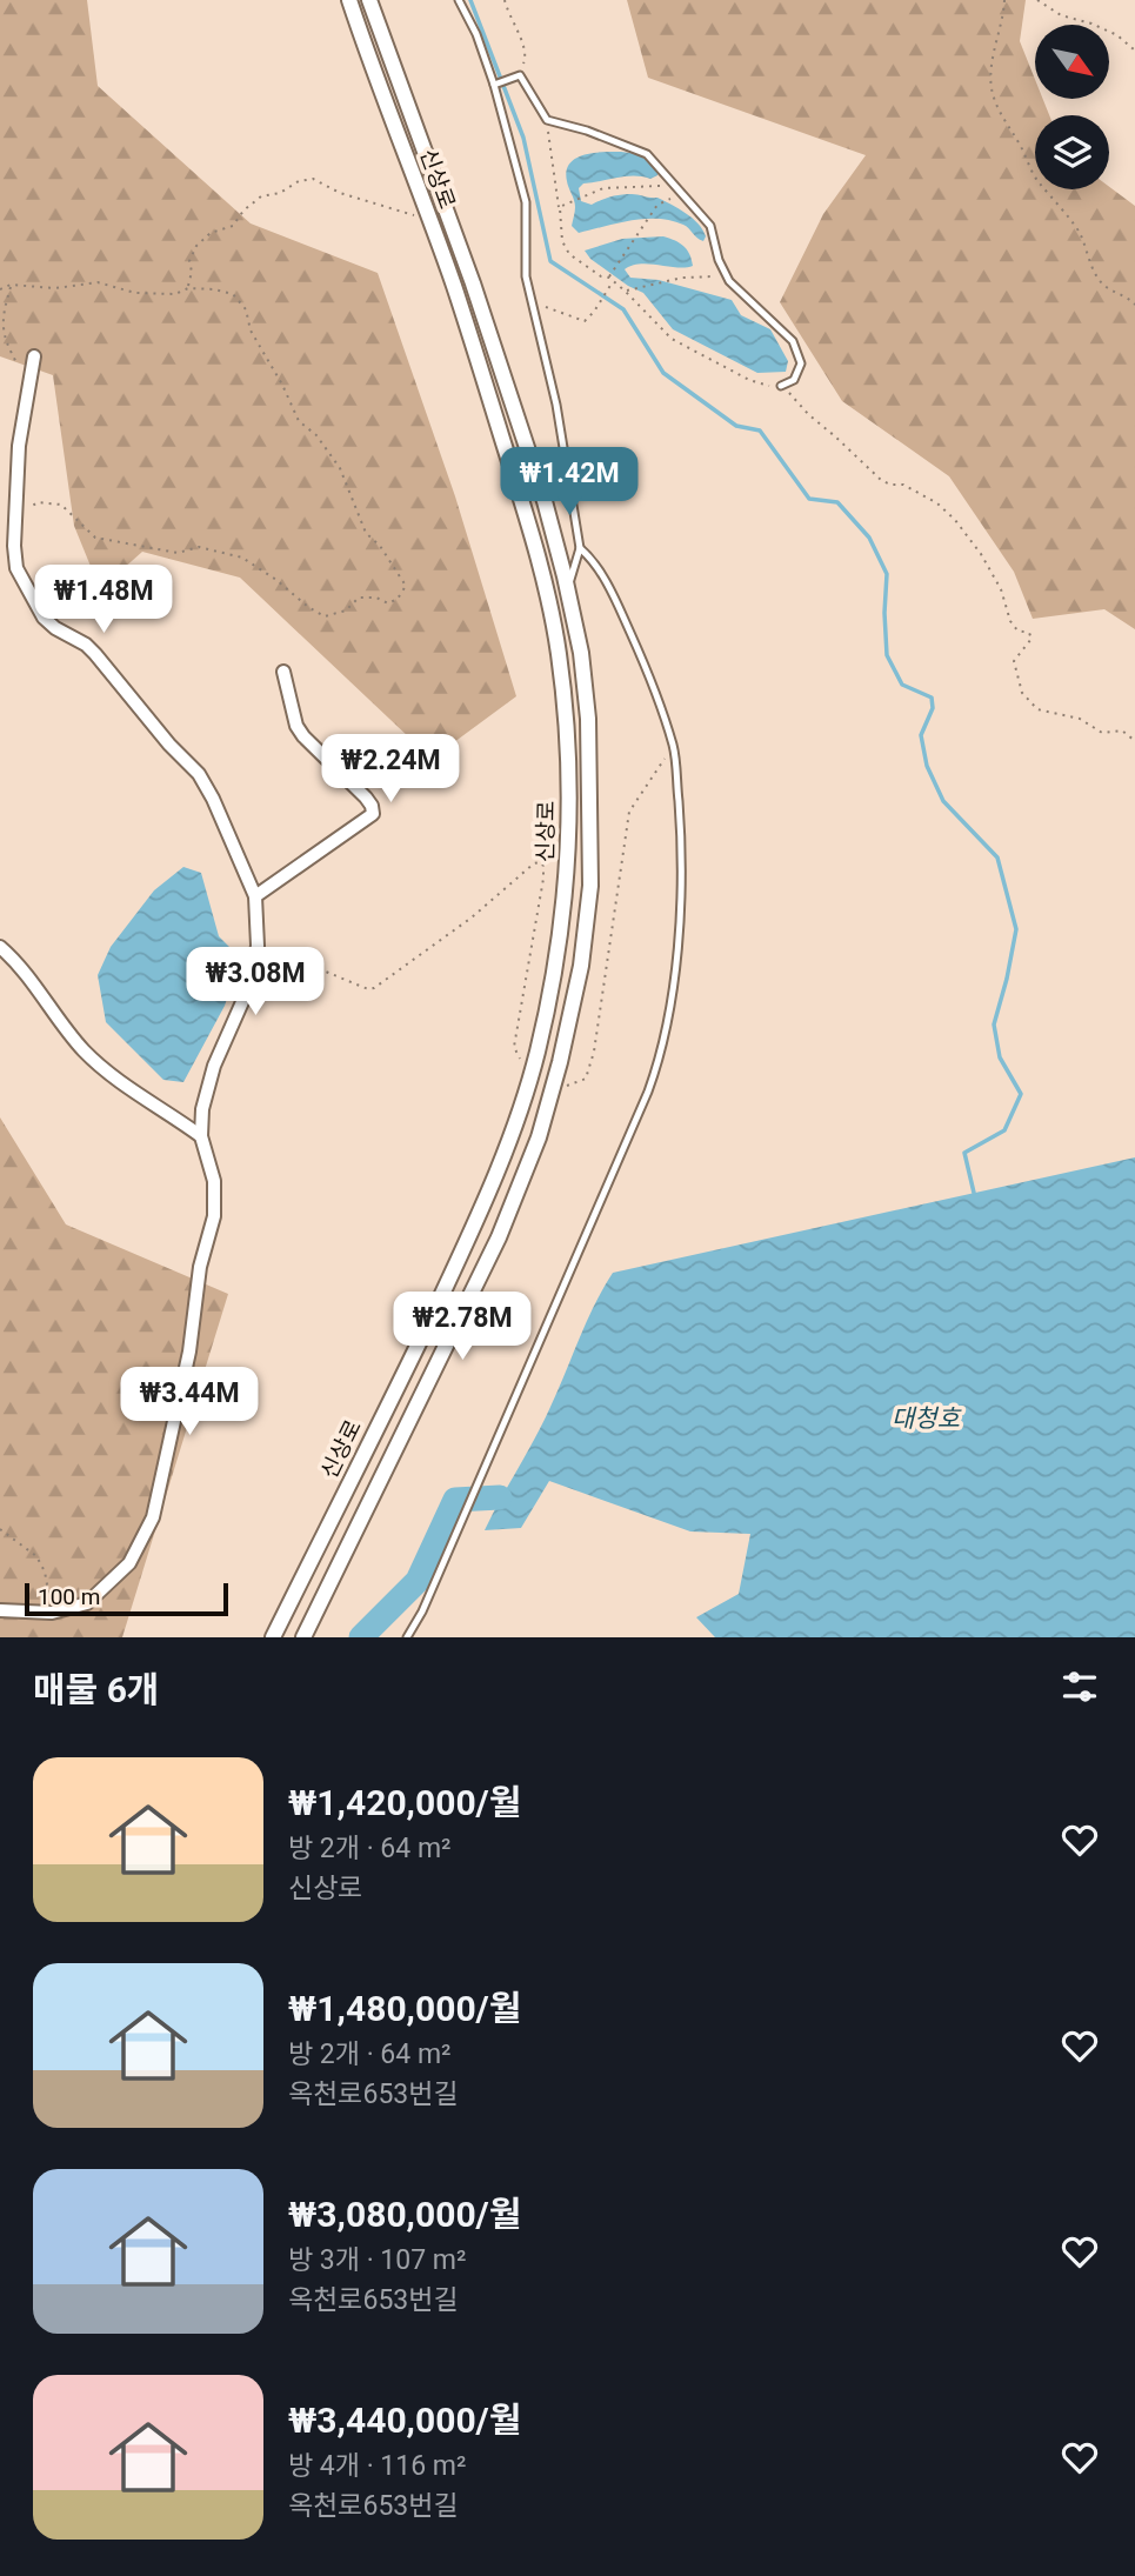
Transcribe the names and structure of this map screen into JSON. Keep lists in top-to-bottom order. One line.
{"streets":{"street":["신상로"]},"water":["대청호"],"scale_bar":"100 m","north":"bottom right","page":{"price":["₩1.42M","₩1.48M","₩2.24M","₩3.08M","₩2.78M","₩3.44M"],"scale":"100 m","heading":"매물 6개","list":[{"name":"₩1,420,000/월","note":"방 2개 · 64 m² · 신상로"},{"name":"₩1,480,000/월","note":"방 2개 · 64 m² · 옥천로653번길"},{"name":"₩3,080,000/월","note":"방 3개 · 107 m² · 옥천로653번길"},{"name":"₩3,440,000/월","note":"방 4개 · 116 m² · 옥천로653번길"}]}}
